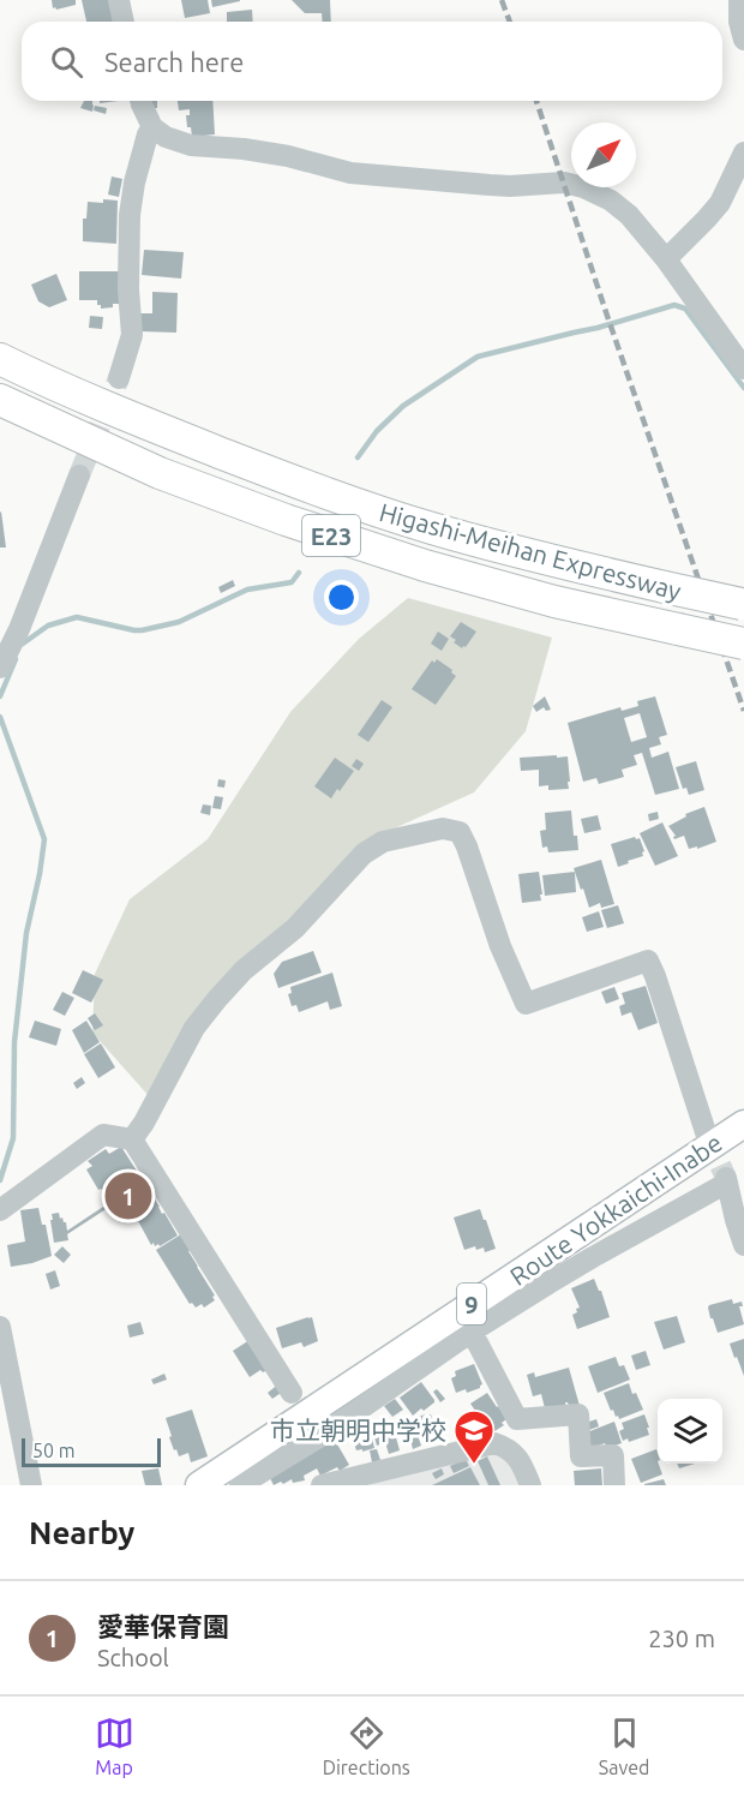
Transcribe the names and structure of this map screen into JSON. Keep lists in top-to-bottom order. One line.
{"streets":{"highway":["E23","Higashi-Meihan Expressway"],"main road":["Route Yokkaichi-Inabe","9"]},"places":{"school or university":["市立朝明中学校"]},"scale_bar":"50 m","north":"top right","page":{"search":"Search here","pins":"1","scale":"50 m","heading":"Nearby","list":[{"mark":"1","name":"愛華保育園","note":"School","value":"230 m"}],"nav":["Map","Directions","Saved"]}}
